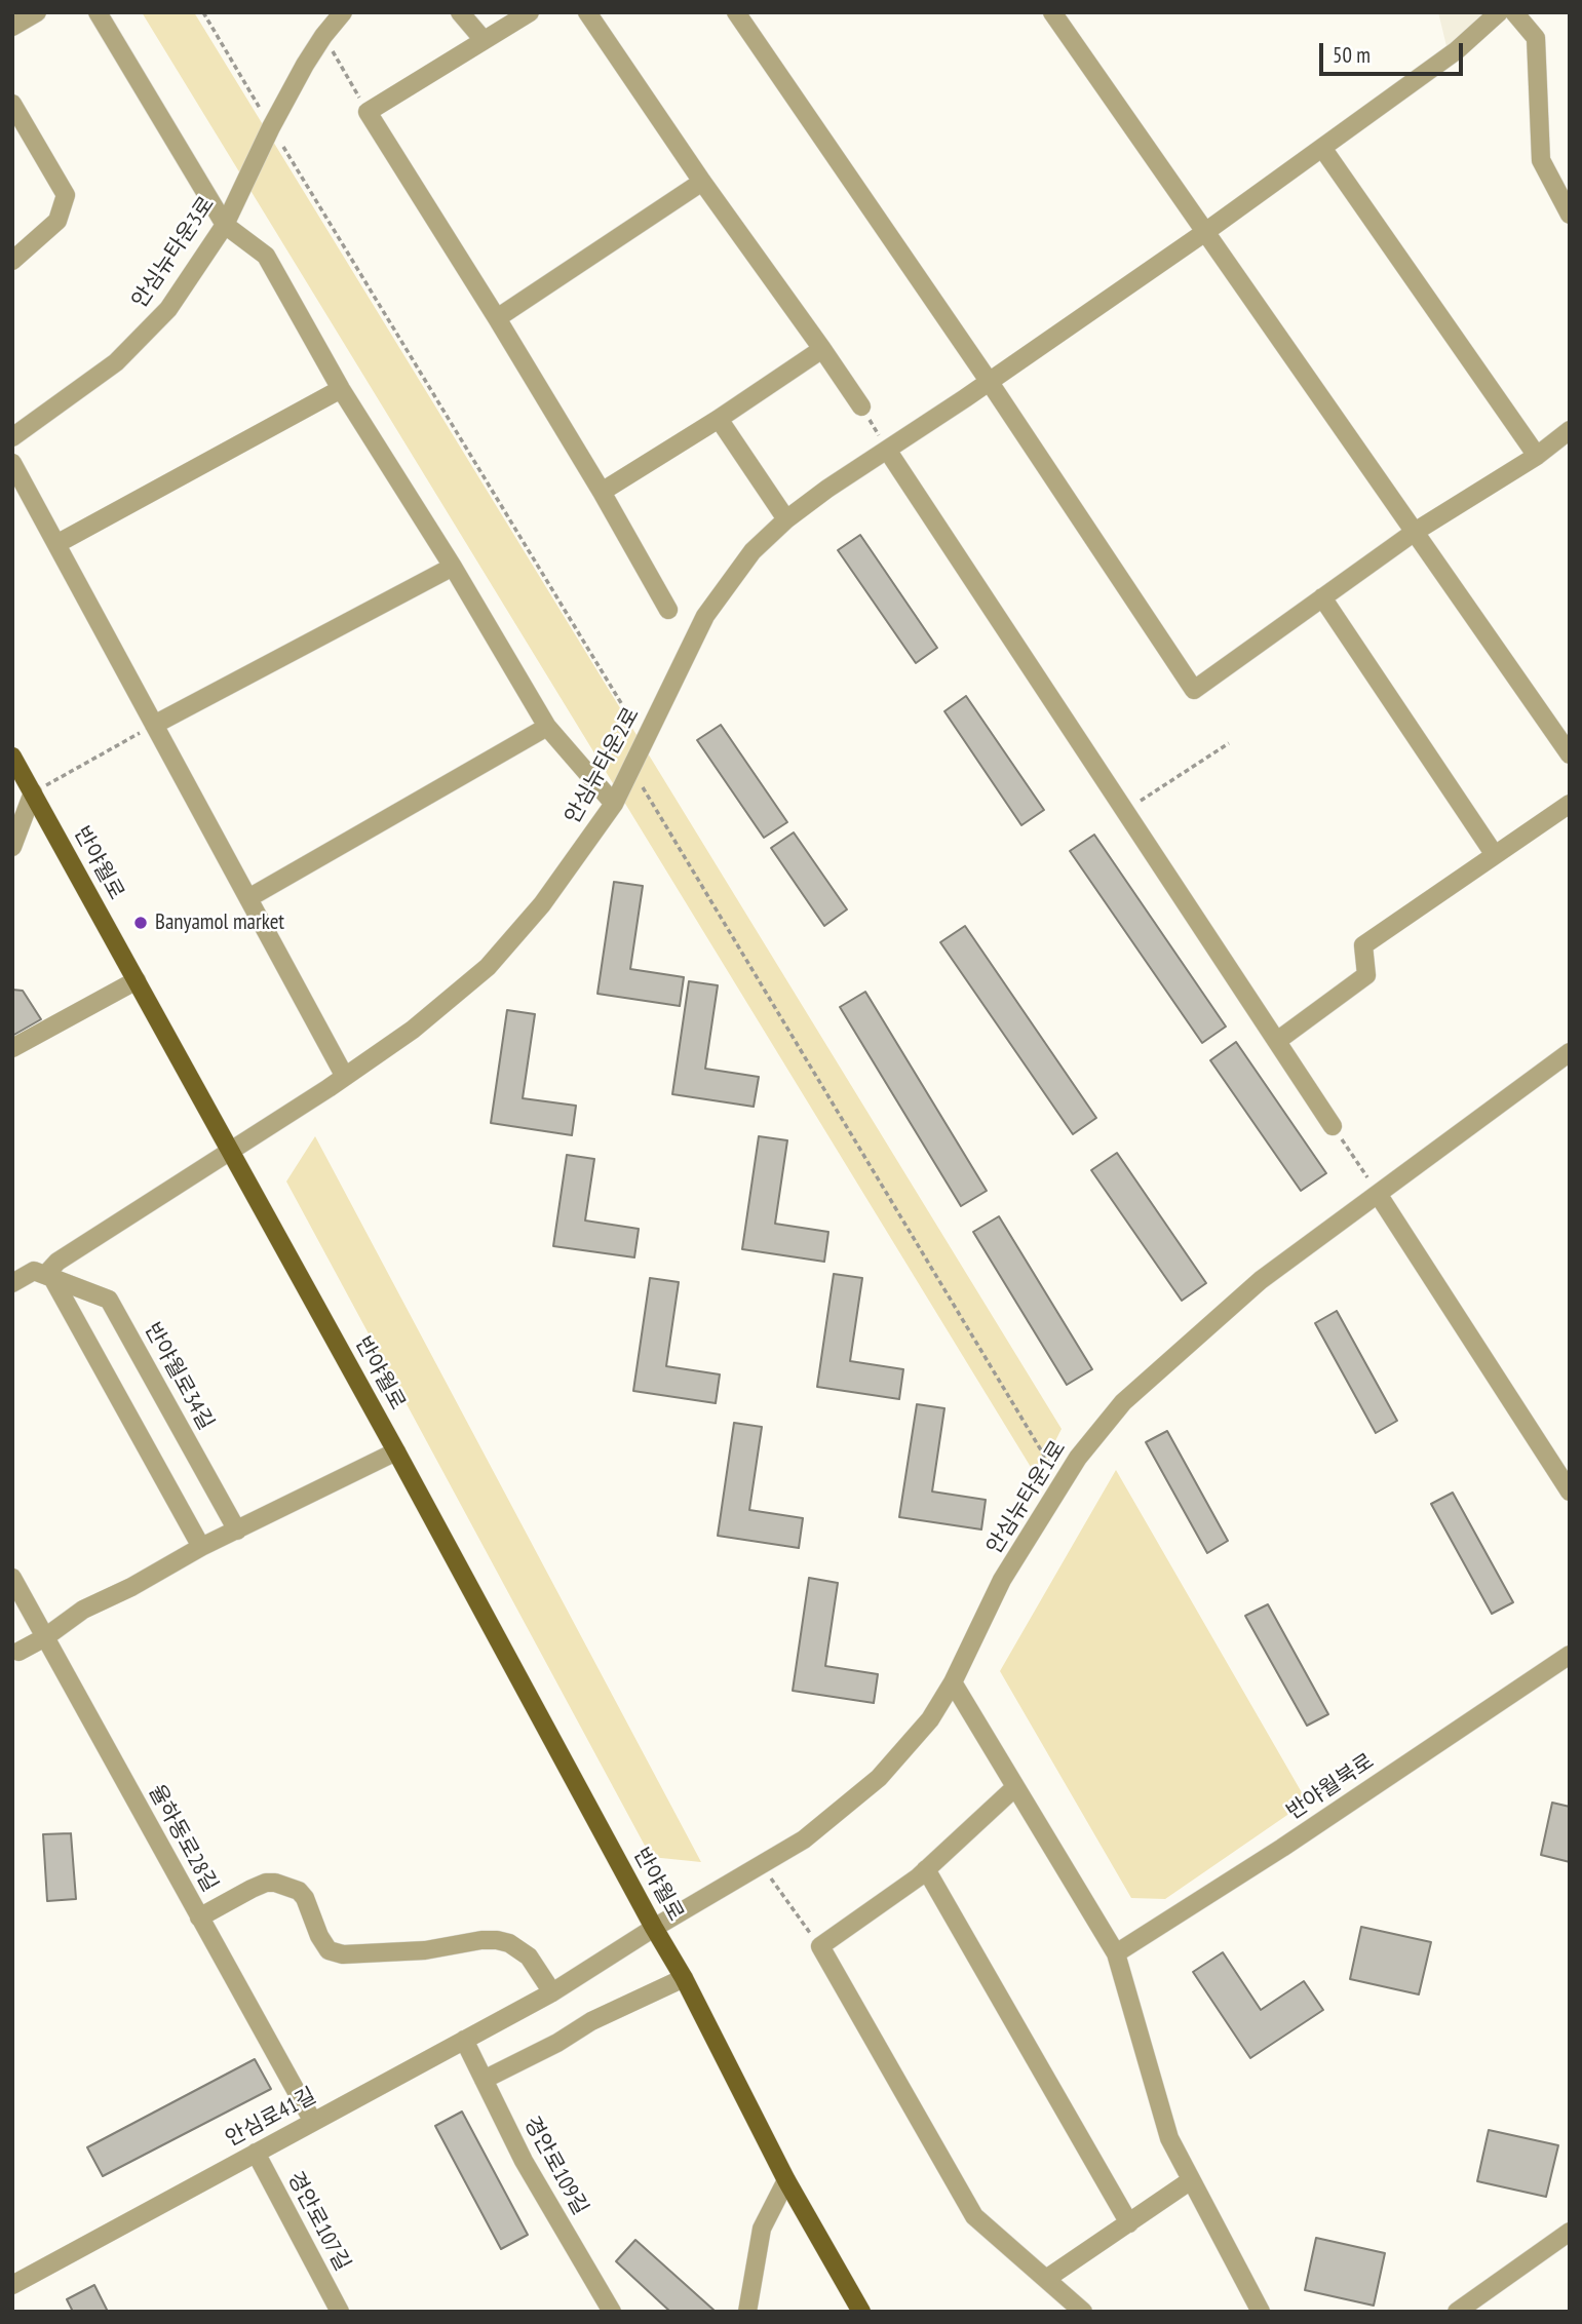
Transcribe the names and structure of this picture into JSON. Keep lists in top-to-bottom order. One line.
{"streets":{"main road":["반야월로"],"street":["안심뉴타운3로","안심뉴타운2로","반야월로34길","안심뉴타운1로","반야월북로","율하동로28길","안심로41길","경안로109길","경안로107길"]},"crossings":[["안심뉴타운2로","반야월로"],["안심뉴타운2로","반야월로34길"],["반야월로","안심뉴타운1로"],["반야월로","안심로41길"],["안심뉴타운1로","안심로41길"],["율하동로28길","안심로41길"],["안심로41길","경안로109길"],["안심로41길","경안로107길"]],"places":["Banyamol market"],"scale_bar":"50 m"}
